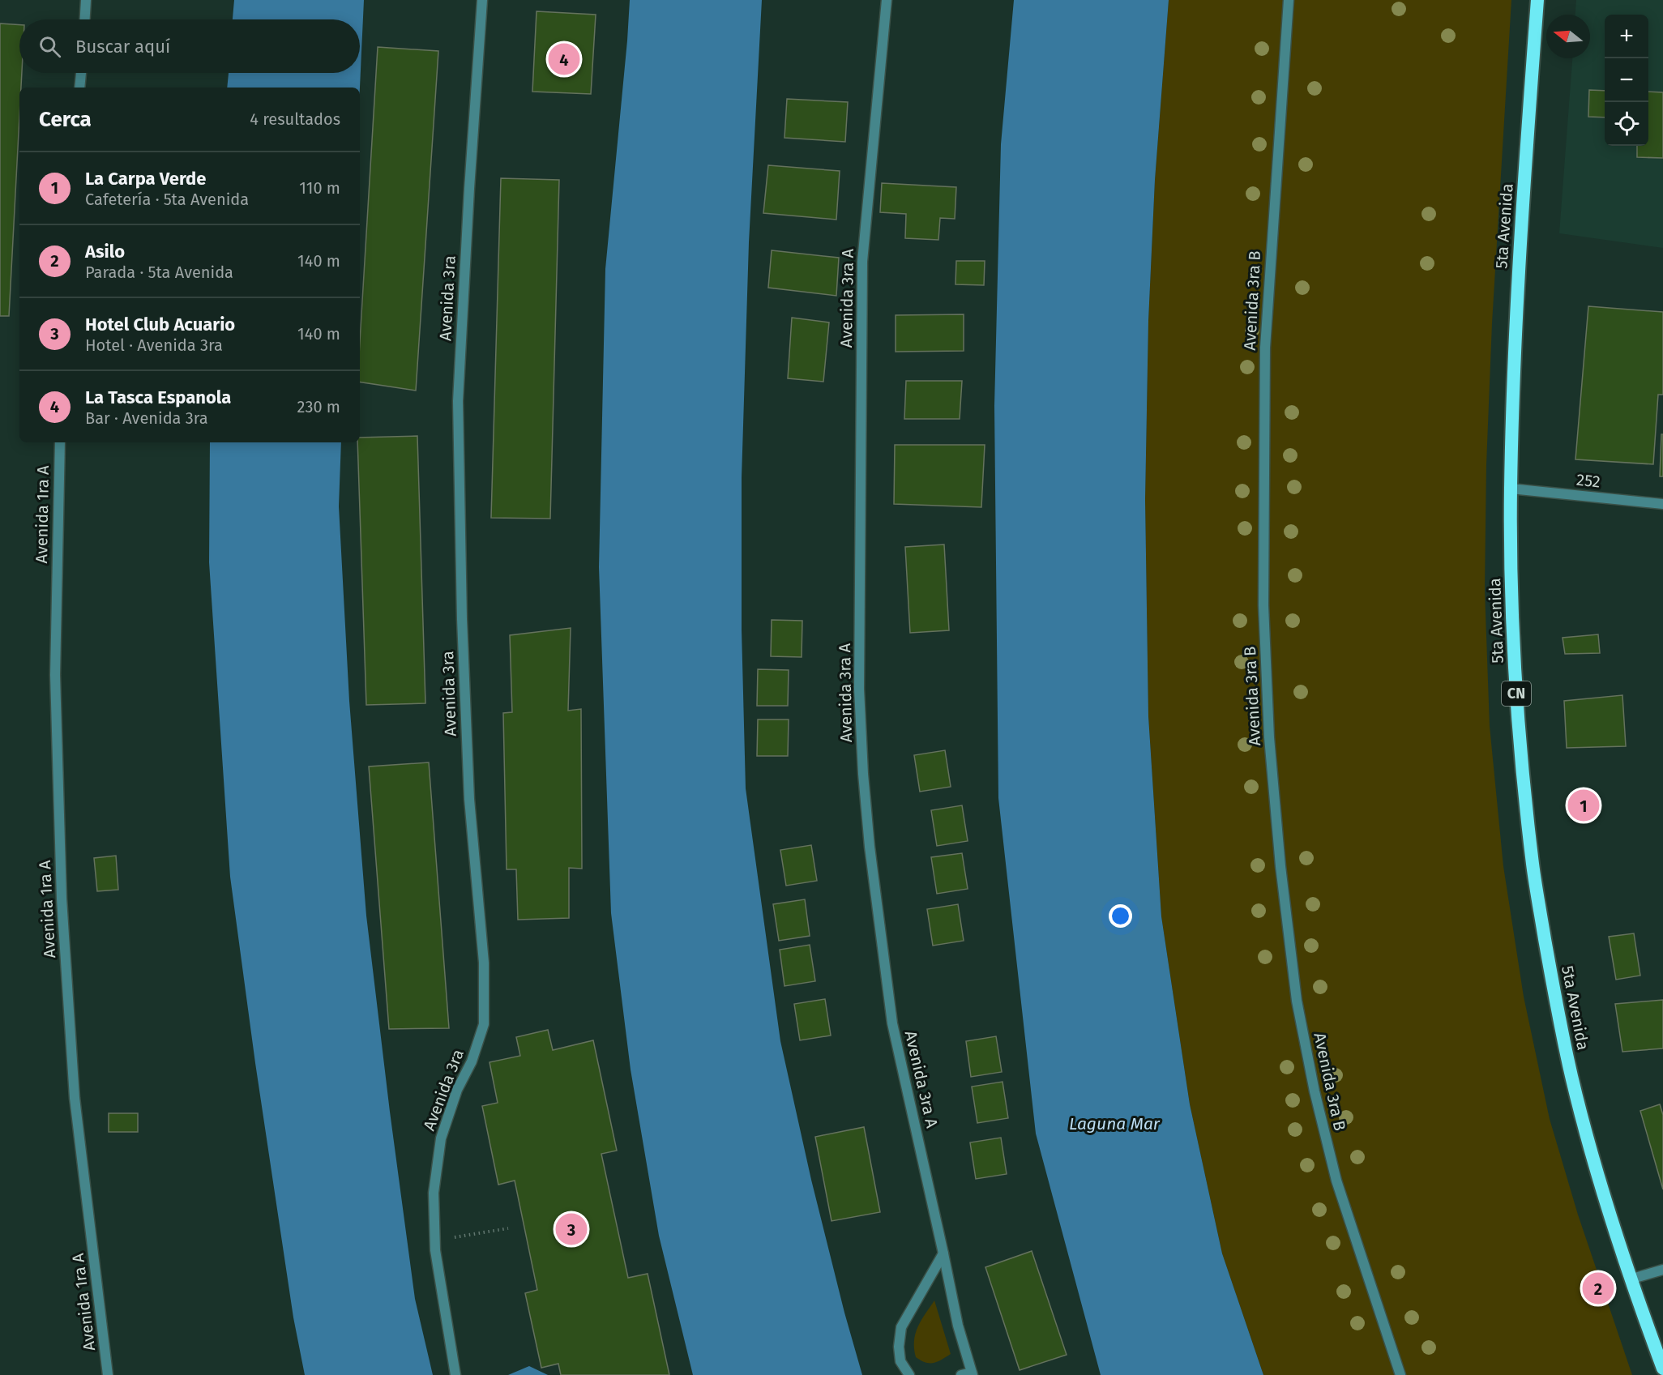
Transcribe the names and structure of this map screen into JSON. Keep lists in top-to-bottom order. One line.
{"streets":{"highway":["5ta Avenida","CN"],"street":["Avenida 3ra","Avenida 3ra A","Avenida 3ra B","252","Avenida 1ra A"]},"crossings":[["5ta Avenida","252"]],"water":["Laguna Mar"],"north":"left","page":{"map_buttons":["+","−"],"search":"Buscar aquí","pins":["4","1","3","2"],"heading":["Cerca","4 resultados"],"list":[{"mark":"1","name":"La Carpa Verde","note":"Cafetería · 5ta Avenida","value":"110 m"},{"mark":"2","name":"Asilo","note":"Parada · 5ta Avenida","value":"140 m"},{"mark":"3","name":"Hotel Club Acuario","note":"Hotel · Avenida 3ra","value":"140 m"},{"mark":"4","name":"La Tasca Espanola","note":"Bar · Avenida 3ra","value":"230 m"}]}}
